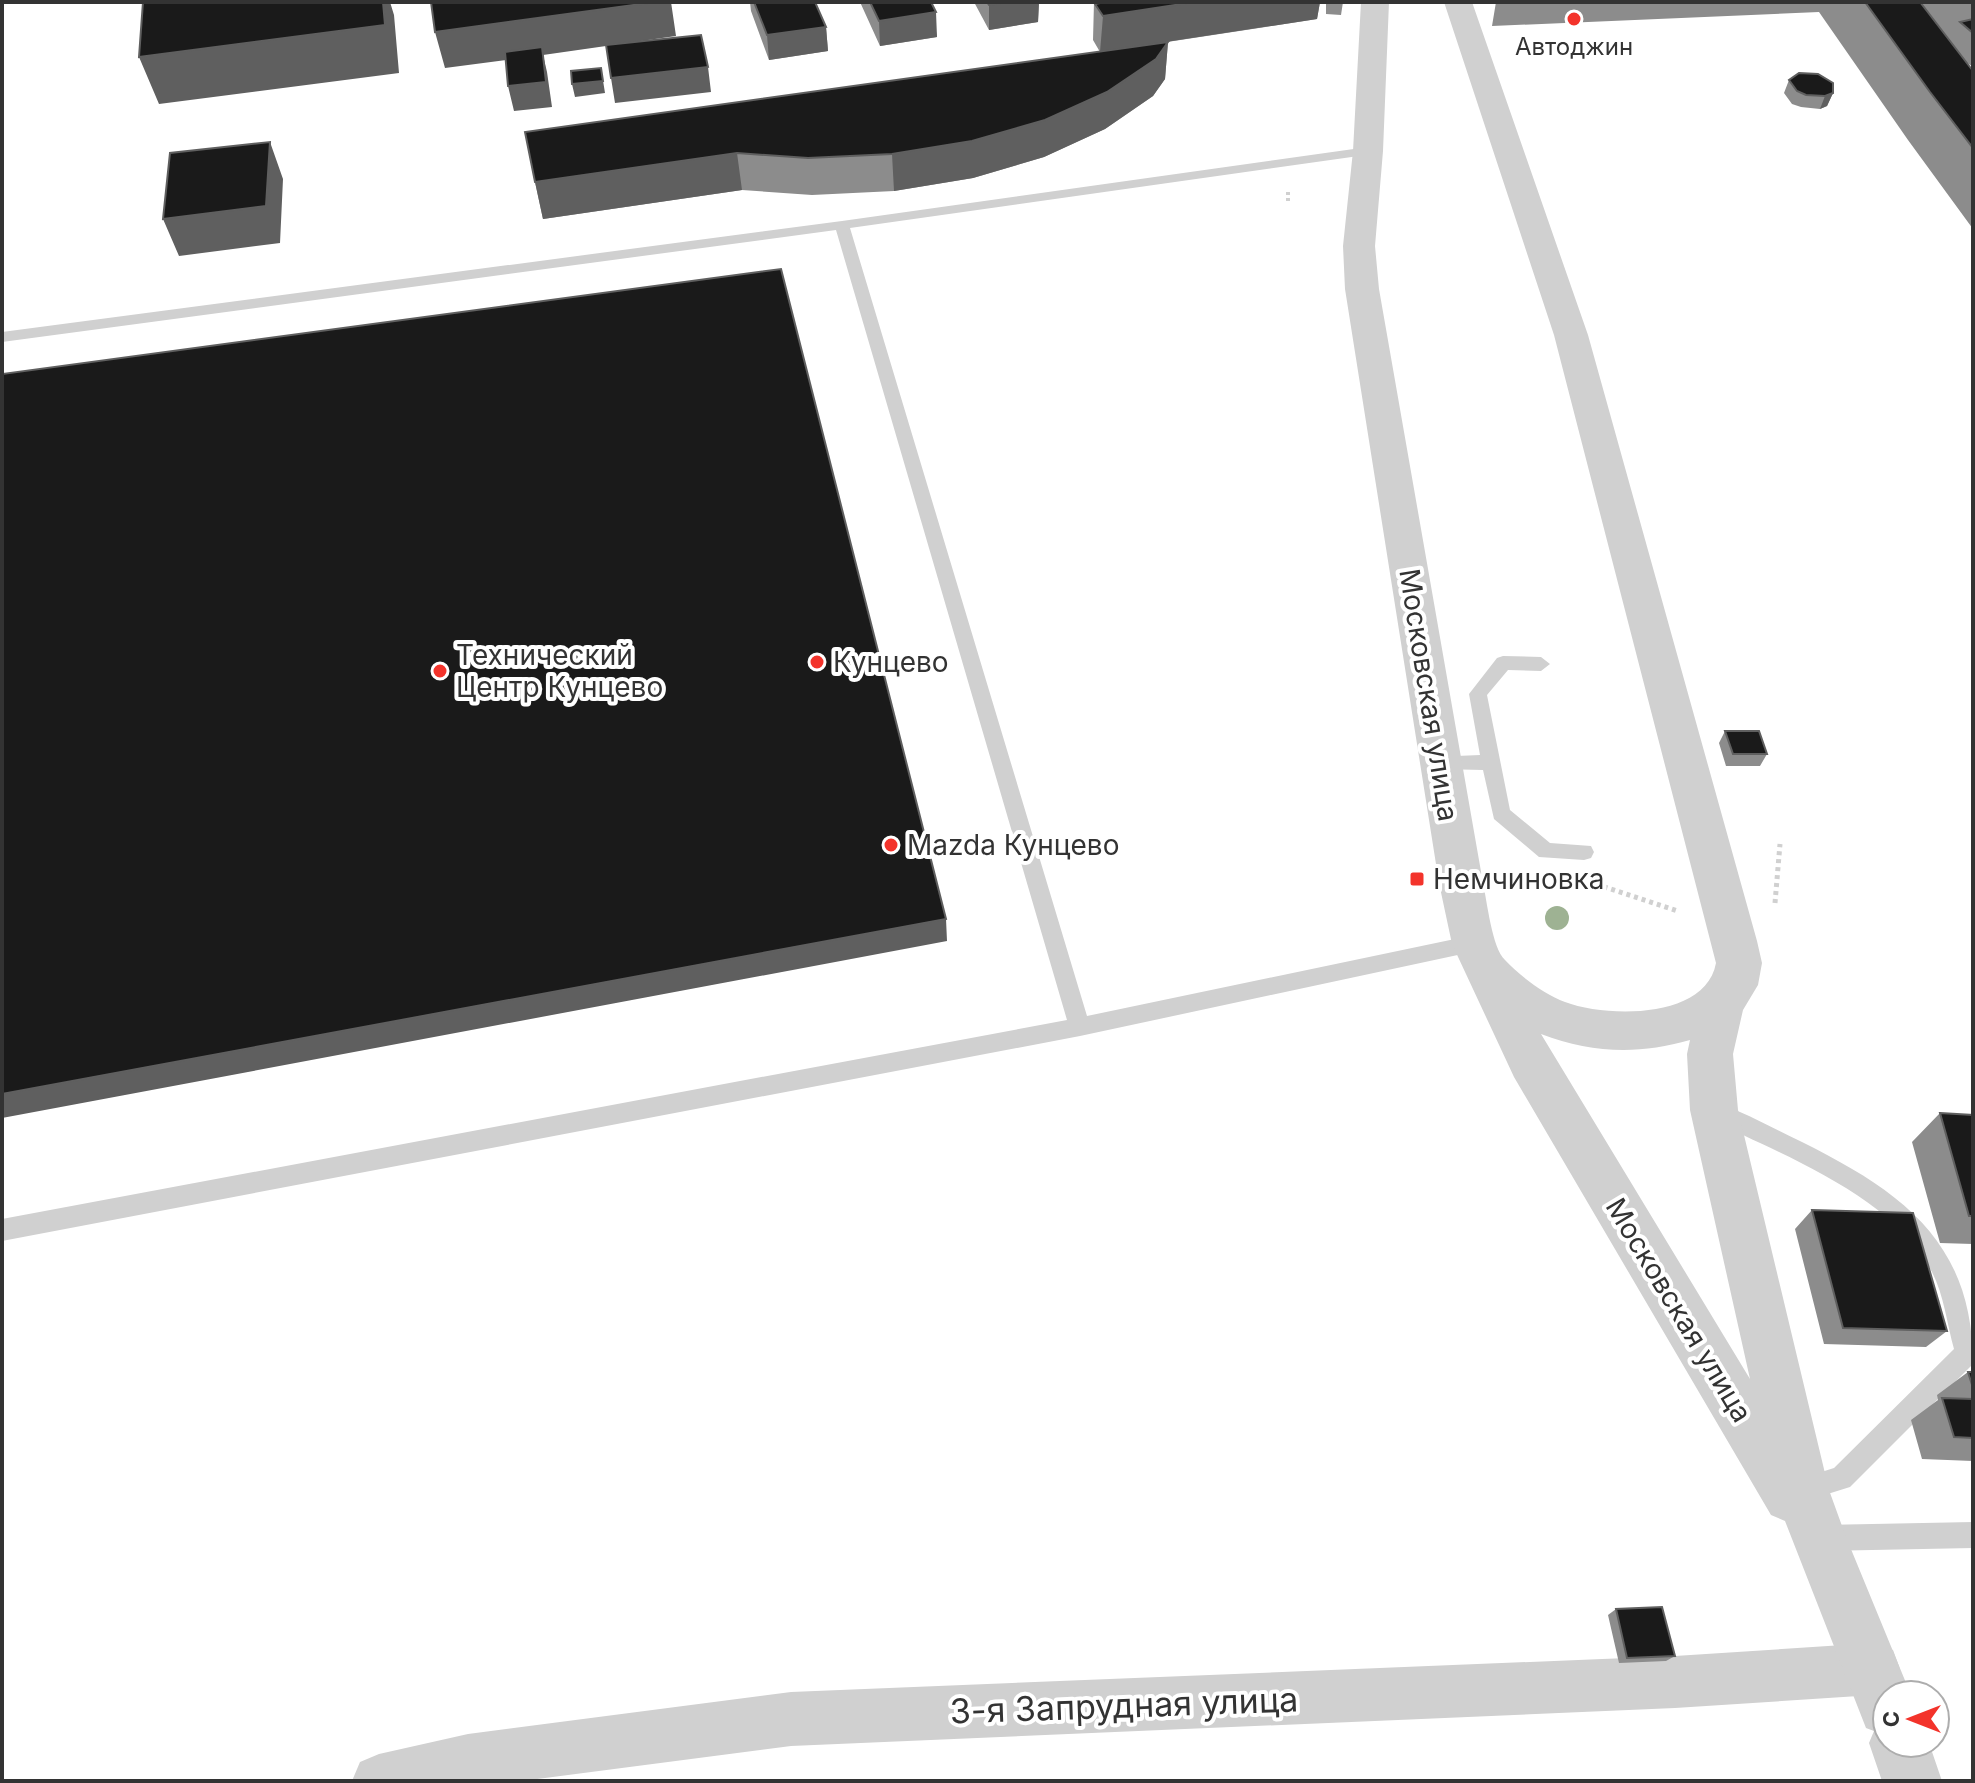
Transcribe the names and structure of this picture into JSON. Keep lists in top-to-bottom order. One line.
{"streets":{"street":["Московская улица","3-я Запрудная улица"]},"places":{"other":["Автоджин","Кунцево","Технический Центр Кунцево","Mazda Кунцево"],"transit":["Немчиновка"]},"north":"left"}
